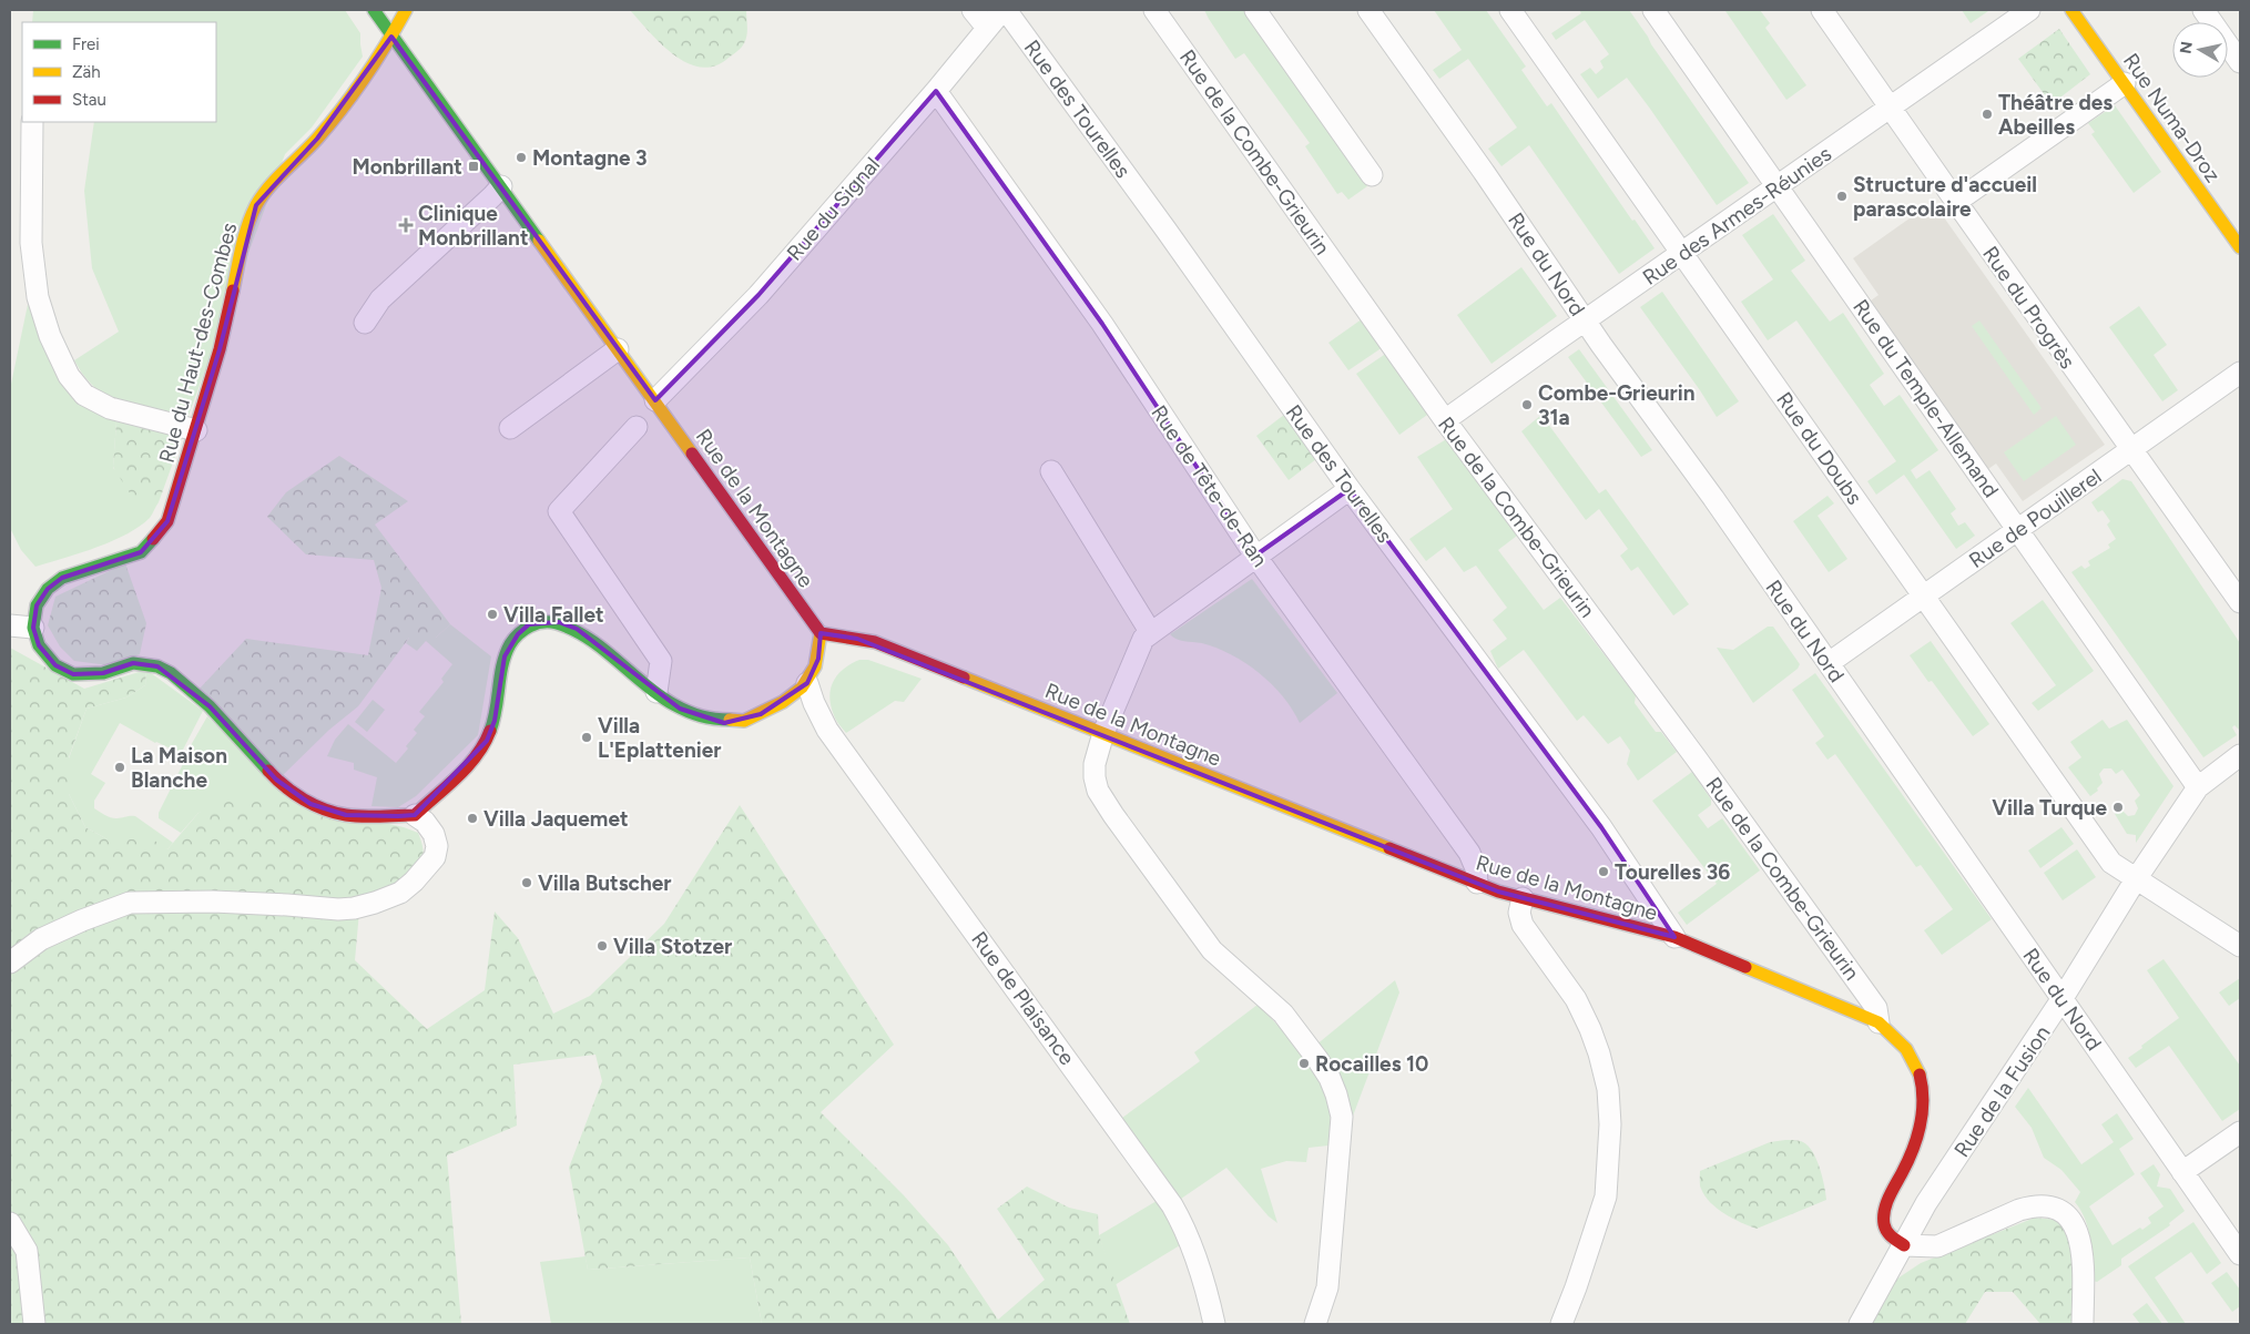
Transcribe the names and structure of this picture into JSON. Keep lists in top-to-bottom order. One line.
{"streets":{"street":["Rue des Tourelles","Rue Numa-Droz","Rue de la Combe-Grieurin","Rue du Signal","Rue des Armes-Réunies","Rue du Nord","Rue du Progrès","Rue du Haut-des-Combes","Rue du Temple-Allemand","Rue du Doubs","Rue de Tête-de-Ran","Rue de la Montagne","Rue de Pouillerel","Rue de Plaisance","Rue de la Fusion"]},"crossings":[["Rue des Tourelles","Rue du Signal"],["Rue des Tourelles","Rue de la Montagne"],["Rue de la Combe-Grieurin","Rue des Armes-Réunies"],["Rue de la Combe-Grieurin","Rue de la Montagne"],["Rue du Signal","Rue de Tête-de-Ran"],["Rue du Signal","Rue de la Montagne"],["Rue des Armes-Réunies","Rue du Nord"],["Rue des Armes-Réunies","Rue du Progrès"],["Rue des Armes-Réunies","Rue du Temple-Allemand"],["Rue des Armes-Réunies","Rue du Doubs"],["Rue du Nord","Rue de Pouillerel"],["Rue du Nord","Rue de la Fusion"],["Rue du Progrès","Rue de Pouillerel"],["Rue du Haut-des-Combes","Rue de la Montagne"],["Rue du Temple-Allemand","Rue de Pouillerel"],["Rue du Temple-Allemand","Rue de la Fusion"],["Rue du Doubs","Rue de Pouillerel"],["Rue du Doubs","Rue de la Fusion"],["Rue de Tête-de-Ran","Rue de la Montagne"],["Rue de la Montagne","Rue de la Fusion"]],"places":{"other":["Théâtre des Abeilles","Montagne 3","Structure d'accueil parascolaire","Combe-Grieurin 31a","Villa Fallet","Villa L'Eplattenier","La Maison Blanche","Villa Turque","Villa Jaquemet","Tourelles 36","Villa Butscher","Villa Stotzer","Rocailles 10"],"transit":["Monbrillant"],"health":["Clinique Monbrillant"]},"legend":["Frei","Zäh","Stau"],"north":"left"}
